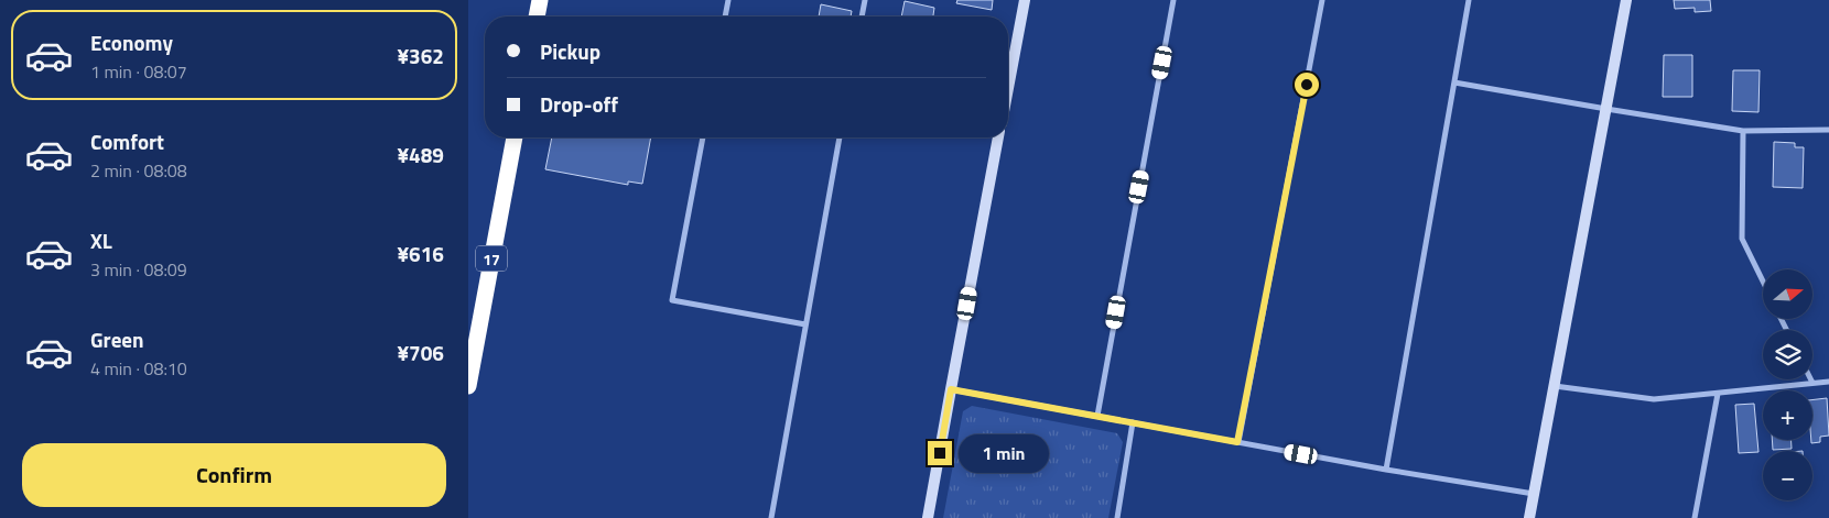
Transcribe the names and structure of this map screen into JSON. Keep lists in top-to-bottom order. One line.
{"streets":{"highway":["17"]},"north":"right","page":{"list":[{"name":"Economy","note":"1 min · 08:07","value":"¥362"},{"name":"Comfort","note":"2 min · 08:08","value":"¥489"},{"name":"XL","note":"3 min · 08:09","value":"¥616"},{"name":"Green","note":"4 min · 08:10","value":"¥706"}],"banner":["Pickup","Drop-off"],"map_buttons":["+","−"],"buttons":"Confirm","bubble":"1 min"}}
